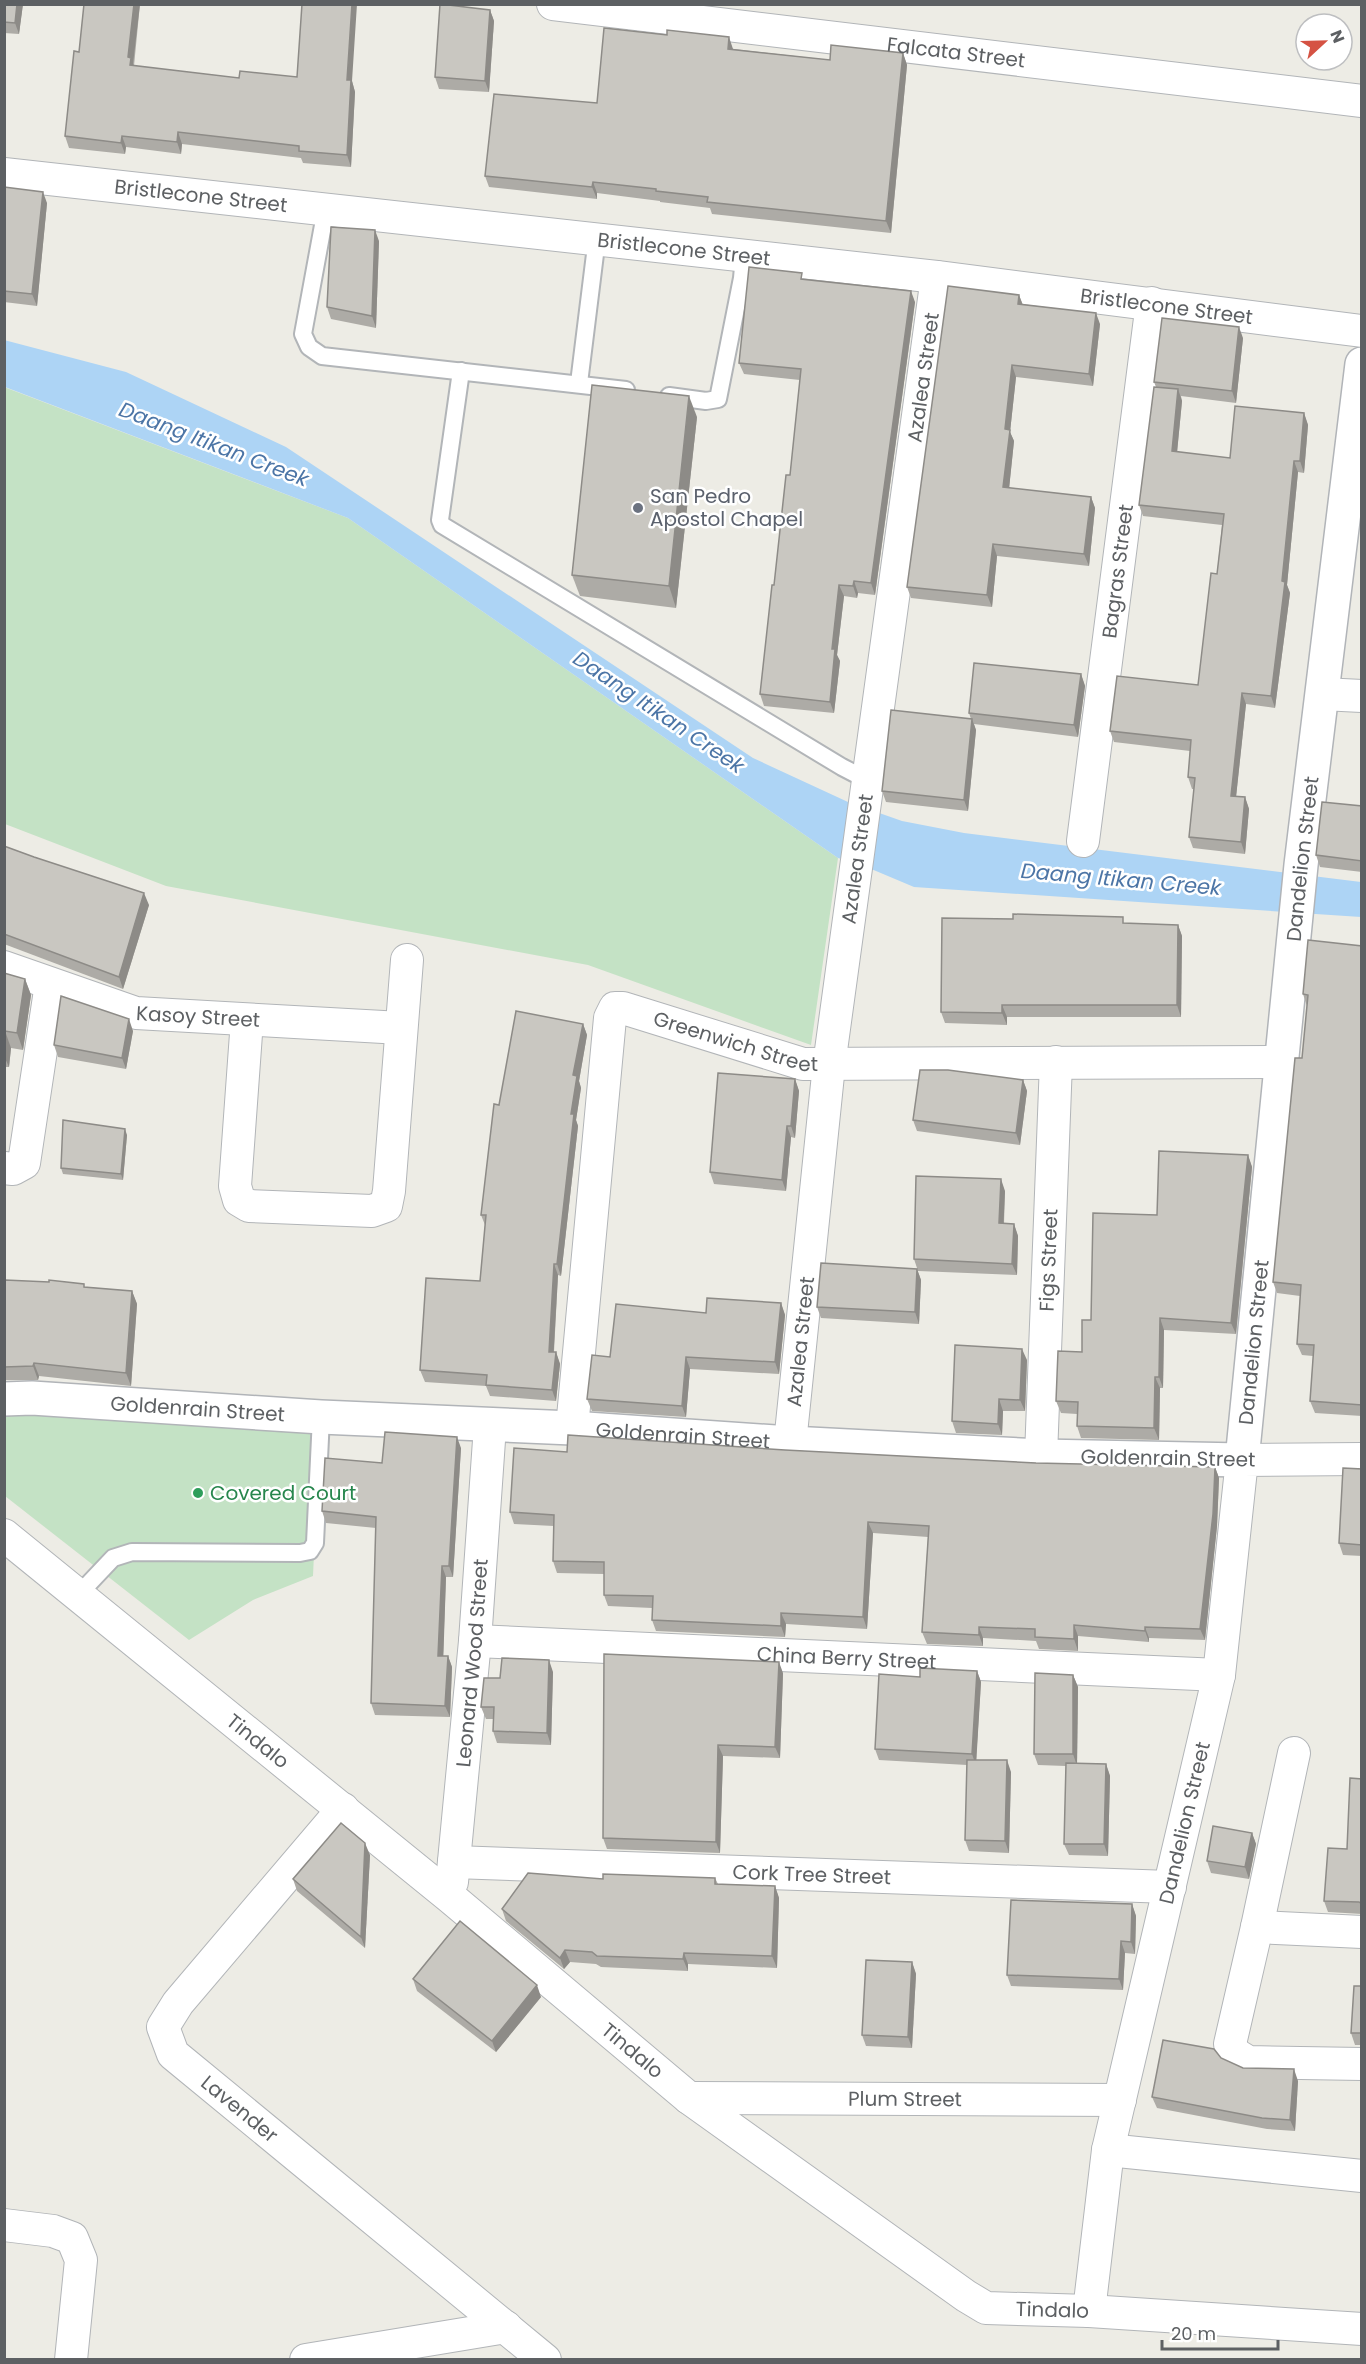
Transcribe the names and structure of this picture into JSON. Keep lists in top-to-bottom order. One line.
{"streets":{"street":["Falcata Street","Bristlecone Street","Azalea Street","Bagras Street","Dandelion Street","Kasoy Street","Greenwich Street","Figs Street","Goldenrain Street","China Berry Street","Leonard Wood Street","Tindalo","Cork Tree Street","Plum Street","Lavender"]},"crossings":[["Bristlecone Street","Azalea Street"],["Bristlecone Street","Bagras Street"],["Azalea Street","Greenwich Street"],["Azalea Street","Goldenrain Street"],["Dandelion Street","Greenwich Street"],["Dandelion Street","Goldenrain Street"],["Dandelion Street","China Berry Street"],["Dandelion Street","Tindalo"],["Dandelion Street","Cork Tree Street"],["Dandelion Street","Plum Street"],["Greenwich Street","Figs Street"],["Greenwich Street","Goldenrain Street"],["Figs Street","Goldenrain Street"],["Goldenrain Street","Leonard Wood Street"],["China Berry Street","Leonard Wood Street"],["Leonard Wood Street","Tindalo"],["Leonard Wood Street","Cork Tree Street"],["Tindalo","Plum Street"],["Tindalo","Lavender"]],"water":["Daang Itikan Creek"],"places":["San Pedro Apostol Chapel","Covered Court"],"scale_bar":"20 m","north":"right"}
